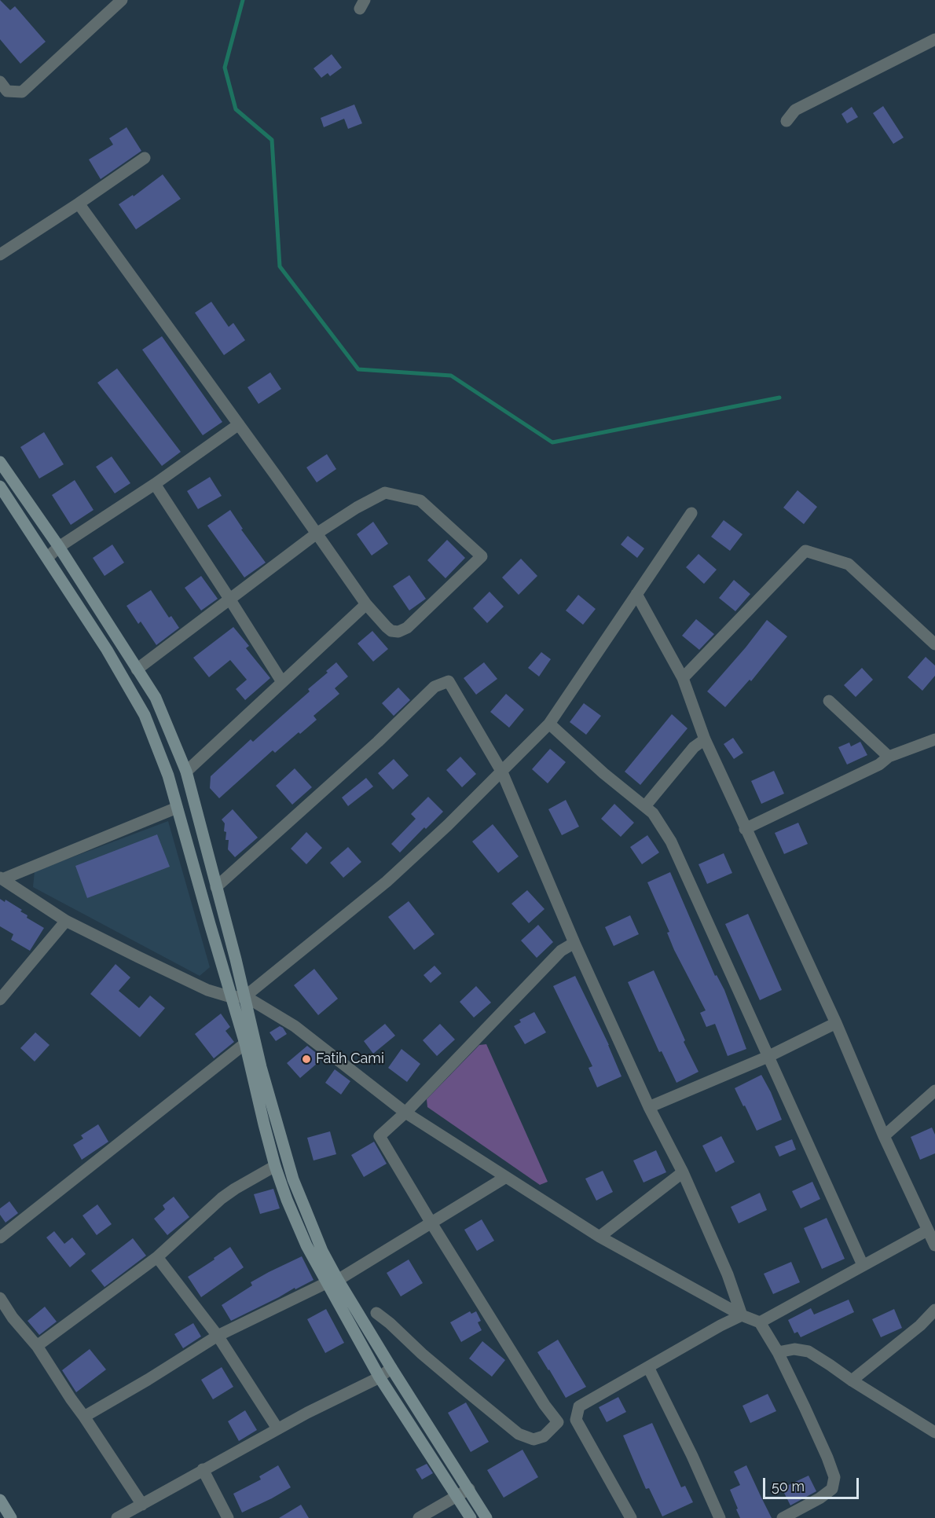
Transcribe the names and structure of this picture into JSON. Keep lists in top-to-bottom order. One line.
{"places":["Fatih Cami"],"scale_bar":"50 m"}
